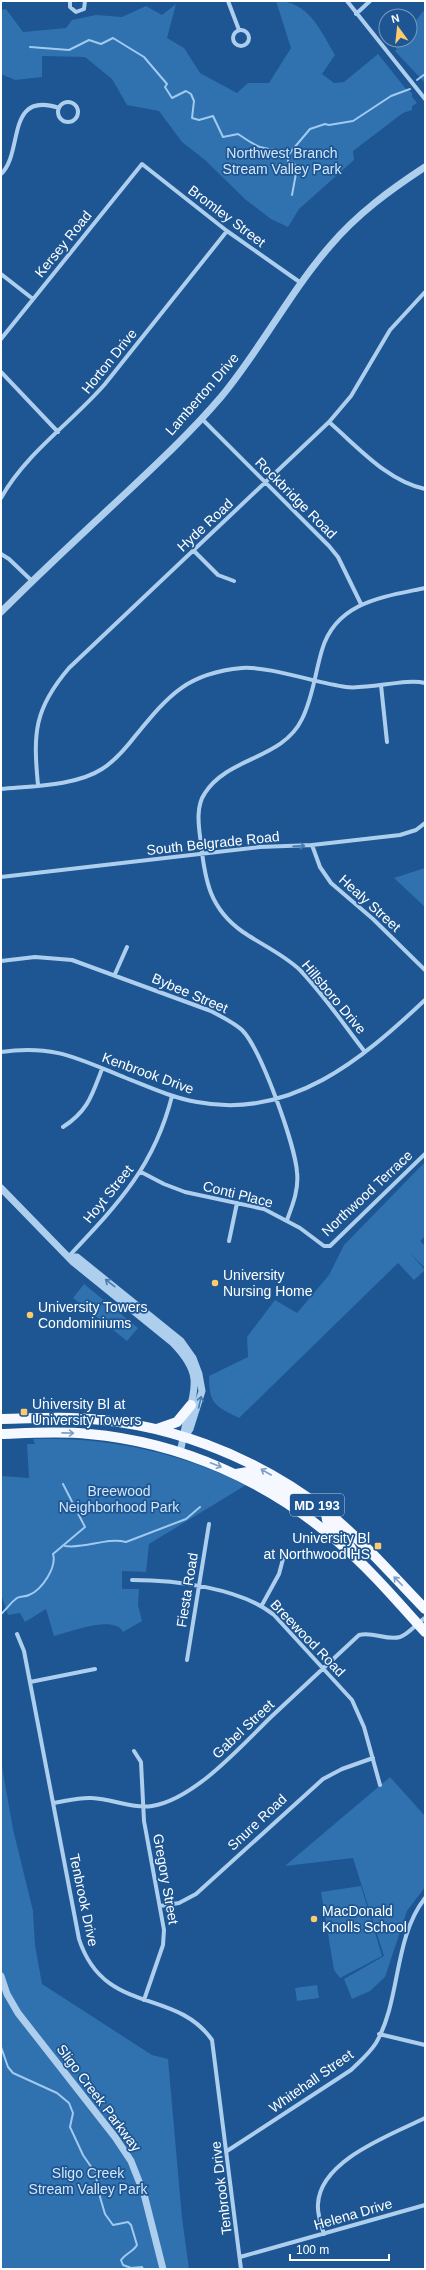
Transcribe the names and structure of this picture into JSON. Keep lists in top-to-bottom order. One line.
{"streets":{"main road":["MD 193"],"street":["Bromley Street","Kersey Road","Horton Drive","Lamberton Drive","Rockbridge Road","Hyde Road","South Belgrade Road","Healy Street","Bybee Street","Hillsboro Drive","Kenbrook Drive","Northwood Terrace","Hoyt Street","Conti Place","Fiesta Road","Breewood Road","Gabel Street","Snure Road","Gregory Street","Tenbrook Drive","Whitehall Street","Sligo Creek Parkway","Helena Drive"]},"crossings":[["Bromley Street","Kersey Road"],["Bromley Street","Horton Drive"],["Bromley Street","Lamberton Drive"],["Lamberton Drive","Rockbridge Road"],["Rockbridge Road","Hyde Road"],["Rockbridge Road","Hillsboro Drive"],["South Belgrade Road","Healy Street"],["South Belgrade Road","Hillsboro Drive"],["Bybee Street","Kenbrook Drive"],["Bybee Street","Conti Place"],["Hillsboro Drive","Kenbrook Drive"],["Kenbrook Drive","Hoyt Street"],["Northwood Terrace","Conti Place"],["Hoyt Street","Conti Place"],["MD 193","Gabel Street"],["Fiesta Road","Breewood Road"],["Breewood Road","Gabel Street"],["Breewood Road","Snure Road"],["Gabel Street","Gregory Street"],["Gabel Street","Tenbrook Drive"],["Snure Road","Gregory Street"],["Gregory Street","Tenbrook Drive"],["Tenbrook Drive","Whitehall Street"],["Tenbrook Drive","Helena Drive"]],"parks":["Northwest Branch Stream Valley Park","Breewood Neighborhood Park","Sligo Creek Stream Valley Park"],"places":{"other":["University Nursing Home","University Towers Condominiums","MacDonald Knolls School"],"transit":["University Bl at University Towers","University Bl at Northwood HS"]},"scale_bar":"100 m","north":"top"}
